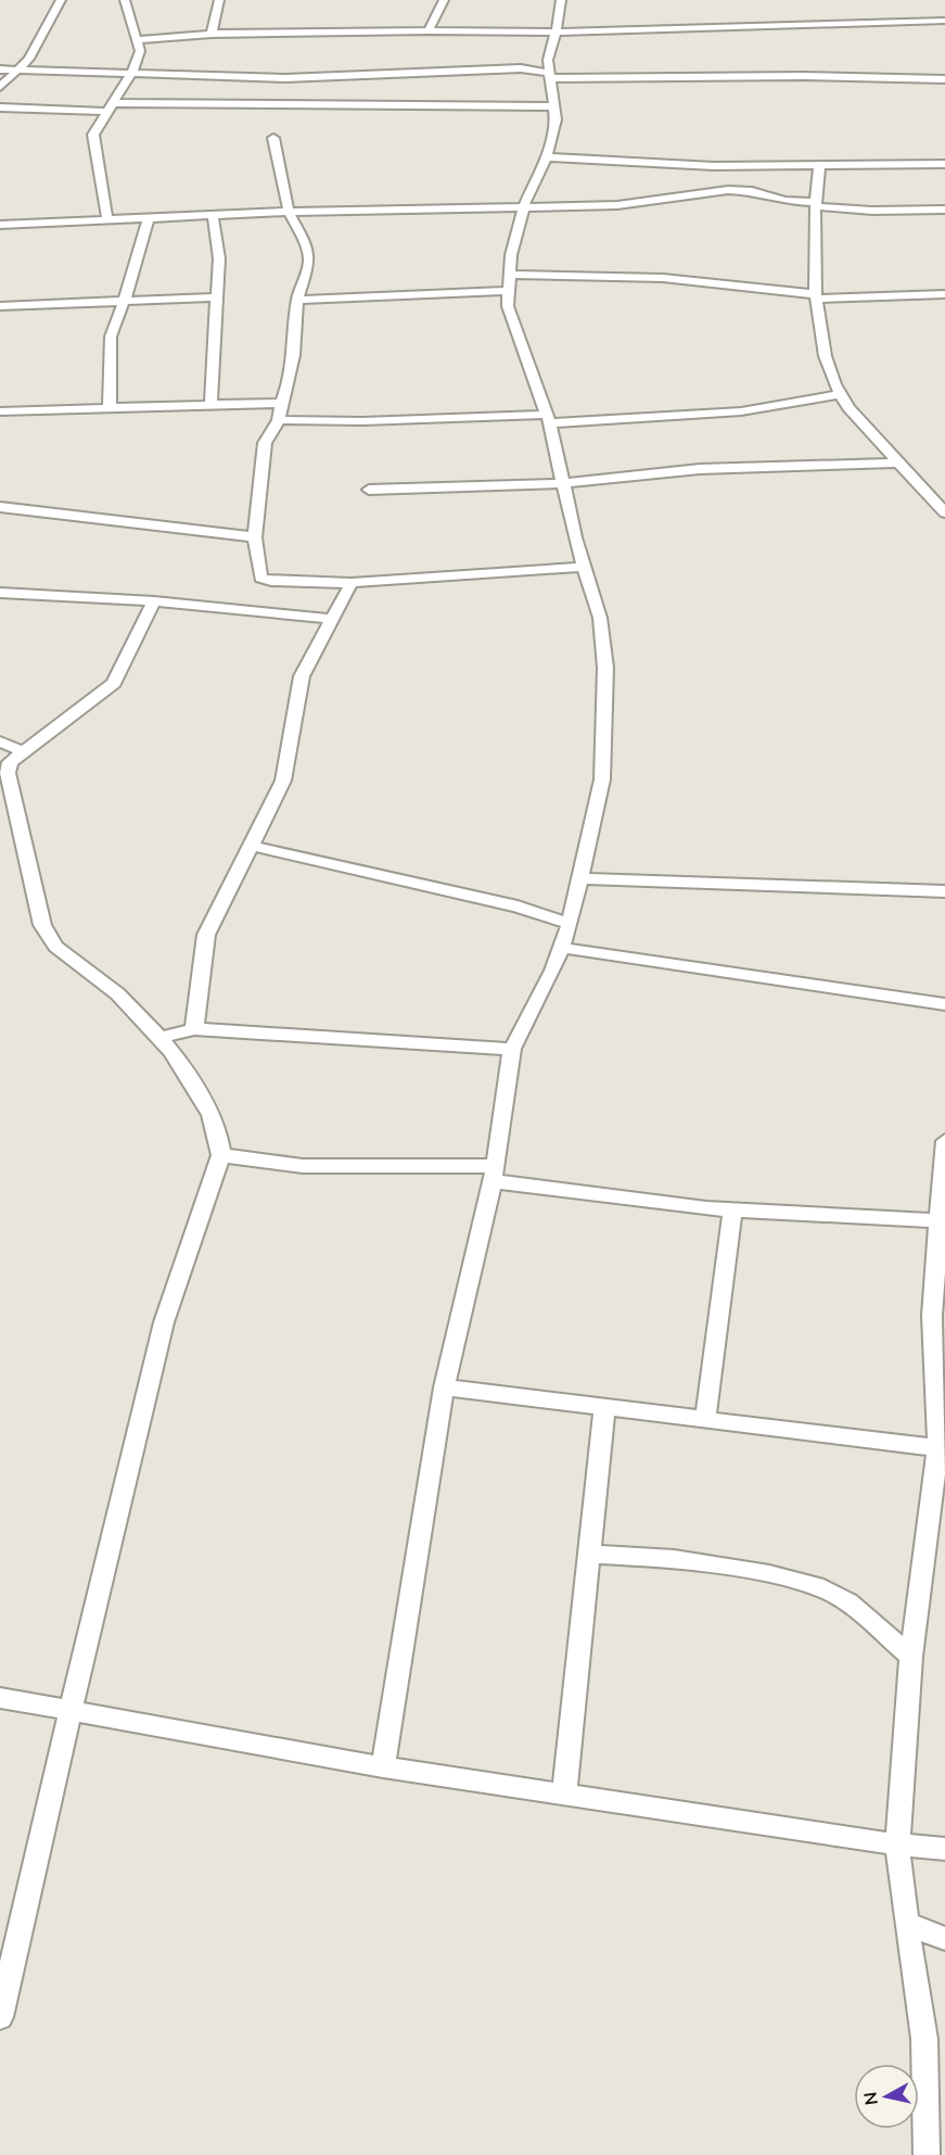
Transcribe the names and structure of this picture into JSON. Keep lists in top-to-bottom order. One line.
{"north":"left"}
